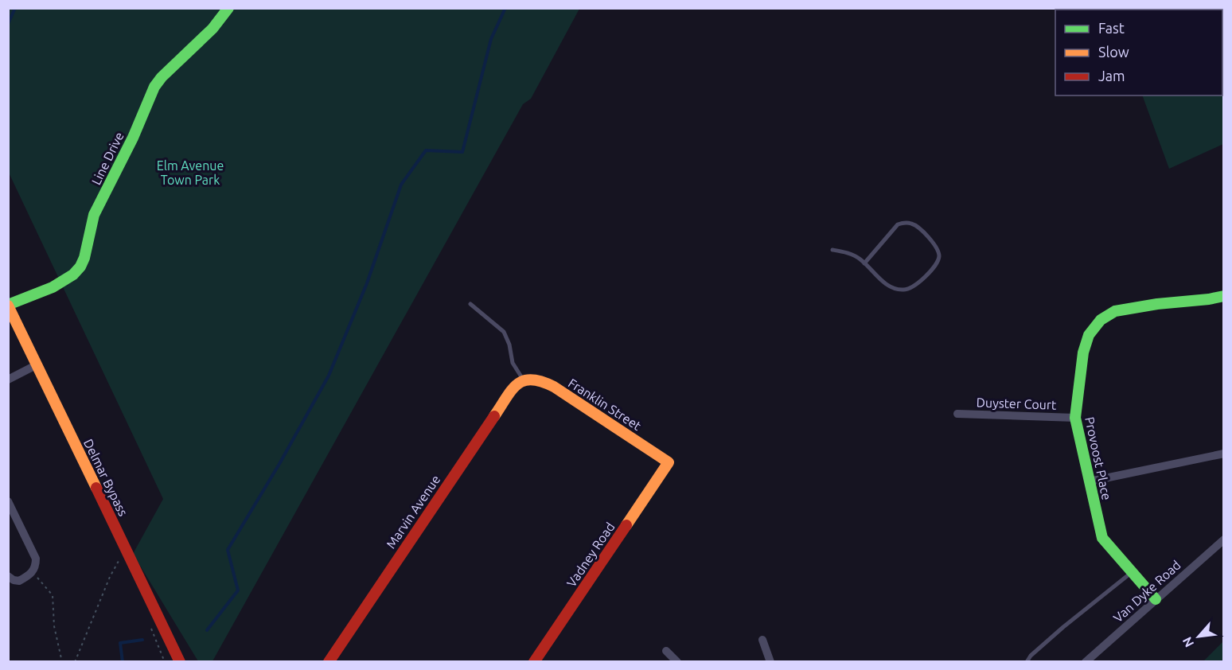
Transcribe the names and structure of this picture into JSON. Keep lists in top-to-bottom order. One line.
{"streets":{"street":["Line Drive","Duyster Court","Franklin Street","Provoost Place","Delmar Bypass","Marvin Avenue","Vadney Road","Van Dyke Road"]},"crossings":[["Line Drive","Delmar Bypass"],["Duyster Court","Provoost Place"],["Franklin Street","Marvin Avenue"],["Franklin Street","Vadney Road"],["Provoost Place","Van Dyke Road"]],"parks":["Elm Avenue Town Park"],"legend":["Fast","Slow","Jam"],"north":"bottom left"}
